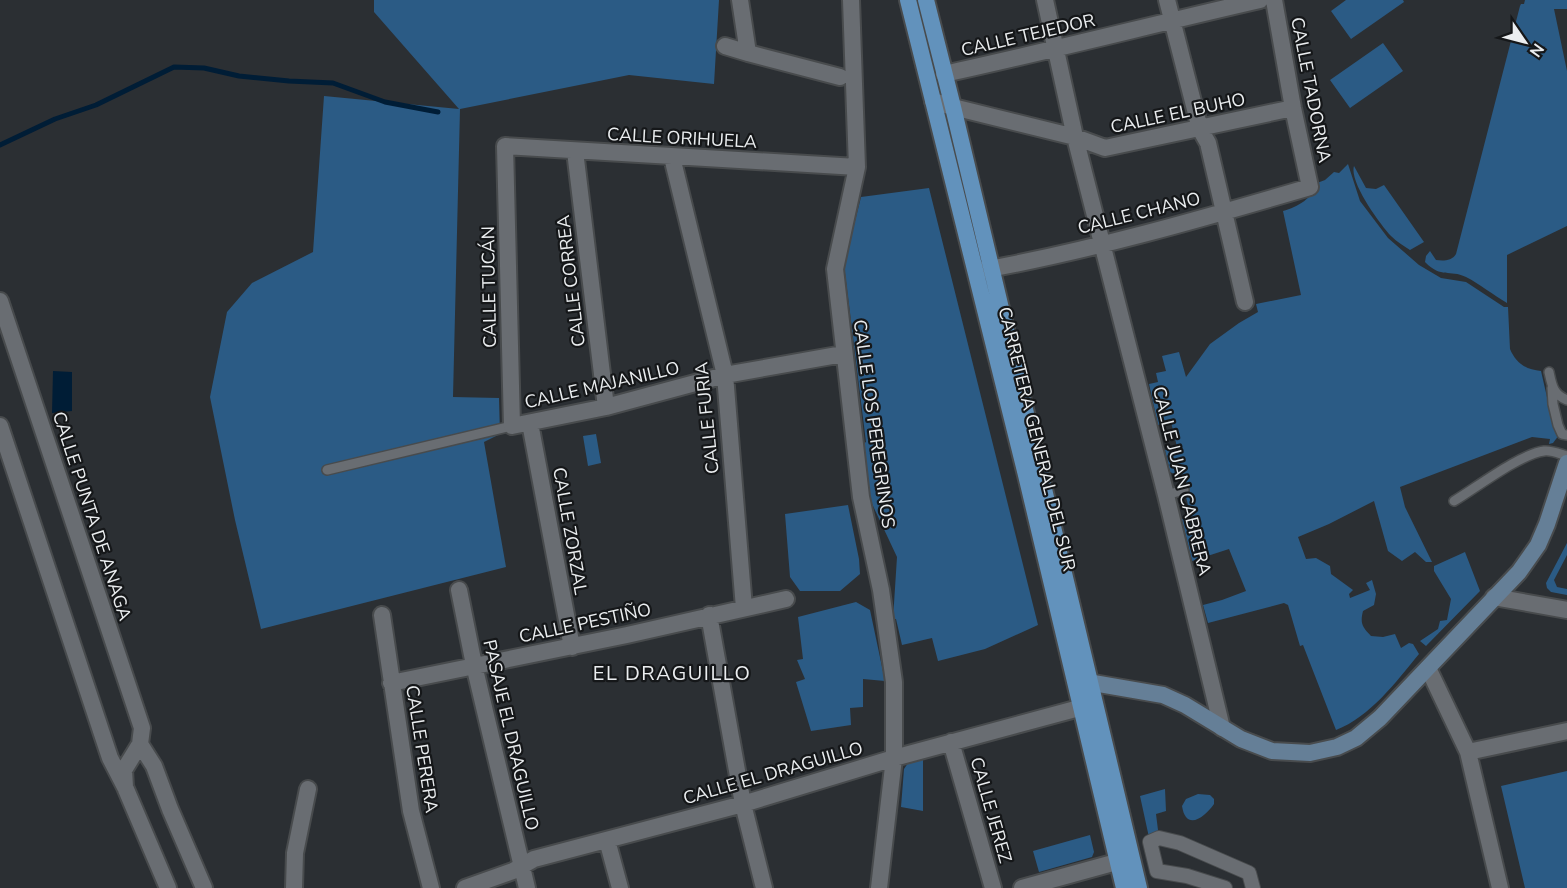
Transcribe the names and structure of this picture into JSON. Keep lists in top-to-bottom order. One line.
{"streets":{"main road":["CARRETERA GENERAL DEL SUR"],"street":["CALLE TEJEDOR","CALLE TADORNA","CALLE EL BUHO","CALLE ORIHUELA","CALLE CHANO","CALLE CORREA","CALLE TUCÁN","CALLE MAJANILLO","CALLE FURIA","CALLE LOS PEREGRINOS","CALLE JUAN CABRERA","CALLE PUNTA DE ANAGA","CALLE ZORZAL","CALLE PESTIÑO","PASAJE EL DRAGUILLO","CALLE PERERA","CALLE EL DRAGUILLO","CALLE JEREZ"]},"crossings":[["CALLE TEJEDOR","CARRETERA GENERAL DEL SUR"],["CALLE TEJEDOR","CALLE JUAN CABRERA"],["CALLE TADORNA","CALLE EL BUHO"],["CALLE TADORNA","CALLE CHANO"],["CALLE EL BUHO","CARRETERA GENERAL DEL SUR"],["CALLE EL BUHO","CALLE JUAN CABRERA"],["CALLE ORIHUELA","CALLE CORREA"],["CALLE ORIHUELA","CALLE TUCÁN"],["CALLE ORIHUELA","CALLE FURIA"],["CALLE ORIHUELA","CALLE LOS PEREGRINOS"],["CALLE CHANO","CARRETERA GENERAL DEL SUR"],["CALLE CHANO","CALLE JUAN CABRERA"],["CALLE CORREA","CALLE MAJANILLO"],["CALLE TUCÁN","CALLE MAJANILLO"],["CALLE MAJANILLO","CALLE FURIA"],["CALLE MAJANILLO","CALLE LOS PEREGRINOS"],["CALLE MAJANILLO","CALLE ZORZAL"],["CALLE FURIA","CALLE PESTIÑO"],["CALLE LOS PEREGRINOS","CALLE EL DRAGUILLO"],["CARRETERA GENERAL DEL SUR","CALLE EL DRAGUILLO"],["CALLE ZORZAL","CALLE PESTIÑO"],["CALLE PESTIÑO","PASAJE EL DRAGUILLO"],["CALLE PESTIÑO","CALLE PERERA"],["PASAJE EL DRAGUILLO","CALLE EL DRAGUILLO"],["CALLE EL DRAGUILLO","CALLE JEREZ"]],"districts":["EL DRAGUILLO"],"north":"bottom right"}
